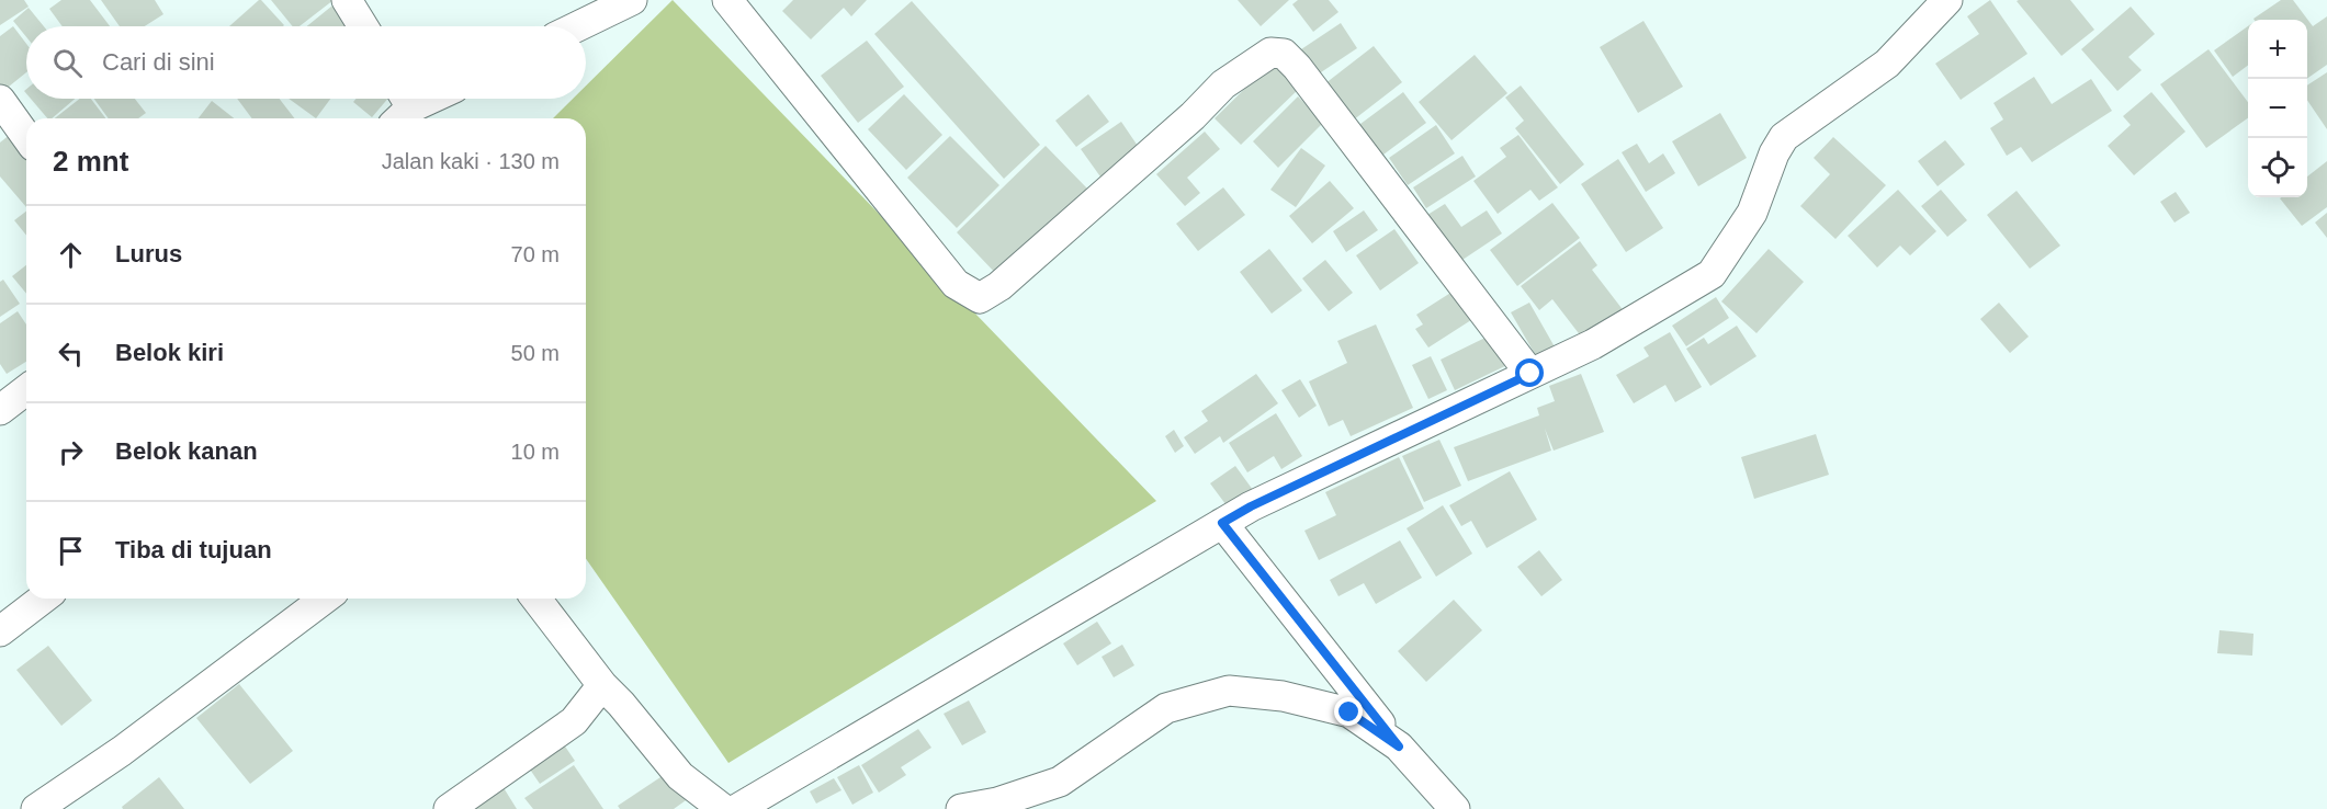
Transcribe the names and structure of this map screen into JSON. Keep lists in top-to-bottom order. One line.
{"page":{"map_buttons":["+","−"],"search":"Cari di sini","heading":["2 mnt","Jalan kaki · 130 m"],"list":[["Lurus","70 m"],["Belok kiri","50 m"],["Belok kanan","10 m"],"Tiba di tujuan"]}}
